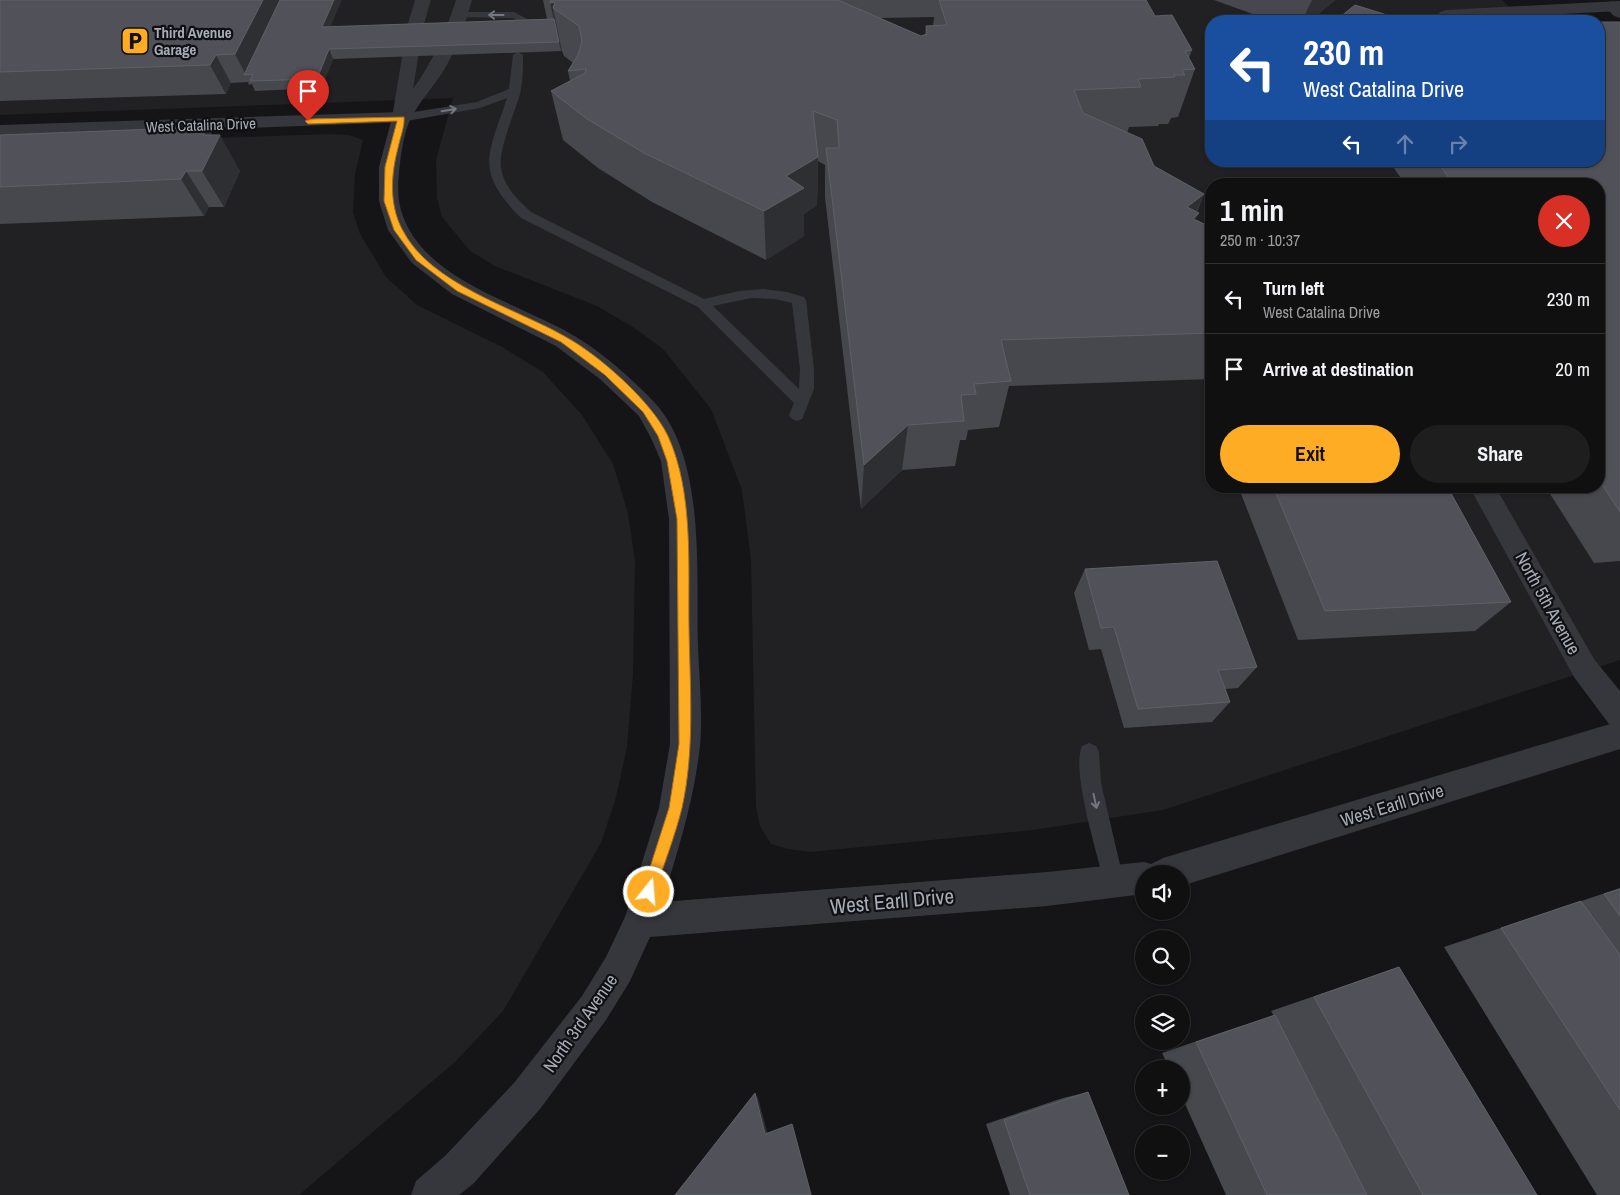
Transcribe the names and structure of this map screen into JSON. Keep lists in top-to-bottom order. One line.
{"streets":{"street":["West Catalina Drive","North 5th Avenue","West Earll Drive","North 3rd Avenue"]},"crossings":[["West Catalina Drive","North 3rd Avenue"],["West Earll Drive","North 3rd Avenue"]],"places":{"parking":["Third Avenue Garage"]},"page":{"turn":["230 m","West Catalina Drive"],"heading":["1 min","250 m · 10:37"],"list":[{"name":"Turn left","note":"West Catalina Drive","value":"230 m"},{"name":"Arrive at destination","value":"20 m"}],"buttons":["Exit","Share"],"map_buttons":["+","−"]}}
